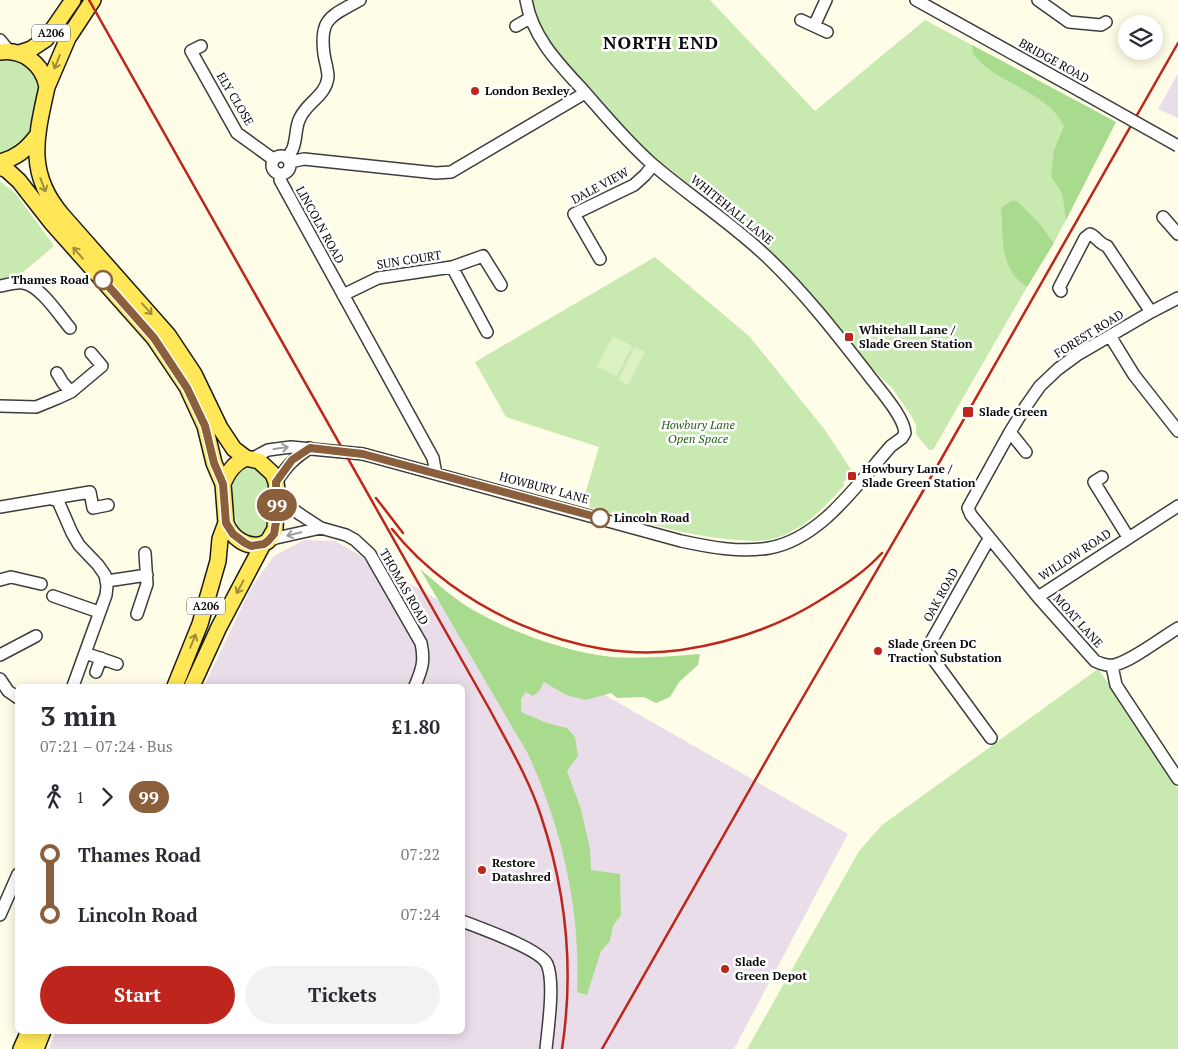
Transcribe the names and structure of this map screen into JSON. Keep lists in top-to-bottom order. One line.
{"streets":{"main road":["A206"],"street":["BRIDGE ROAD","ELY CLOSE","DALE VIEW","WHITEHALL LANE","LINCOLN ROAD","SUN COURT","FOREST ROAD","HOWBURY LANE","WILLOW ROAD","THOMAS ROAD","OAK ROAD","MOAT LANE"]},"crossings":[["A206","HOWBURY LANE"],["A206","THOMAS ROAD"],["ELY CLOSE","LINCOLN ROAD"],["DALE VIEW","WHITEHALL LANE"],["WHITEHALL LANE","HOWBURY LANE"],["LINCOLN ROAD","SUN COURT"],["LINCOLN ROAD","HOWBURY LANE"],["FOREST ROAD","MOAT LANE"],["HOWBURY LANE","THOMAS ROAD"],["WILLOW ROAD","MOAT LANE"],["OAK ROAD","MOAT LANE"]],"districts":["NORTH END"],"parks":["Howbury Lane Open Space"],"places":{"other":["London Bexley","Thames Road","Lincoln Road","Slade Green DC Traction Substation","Restore Datashred","Slade Green Depot"],"transit":["Whitehall Lane / Slade Green Station","Slade Green","Howbury Lane / Slade Green Station"]},"lines":["bus line 99"],"page":{"on_map":"99","heading":["3 min","07:21 – 07:24 · Bus","£1.80"],"legs":["1","99"],"list":[{"name":"Thames Road","value":"07:22"},{"name":"Lincoln Road","value":"07:24"}],"buttons":["Start","Tickets"]}}
